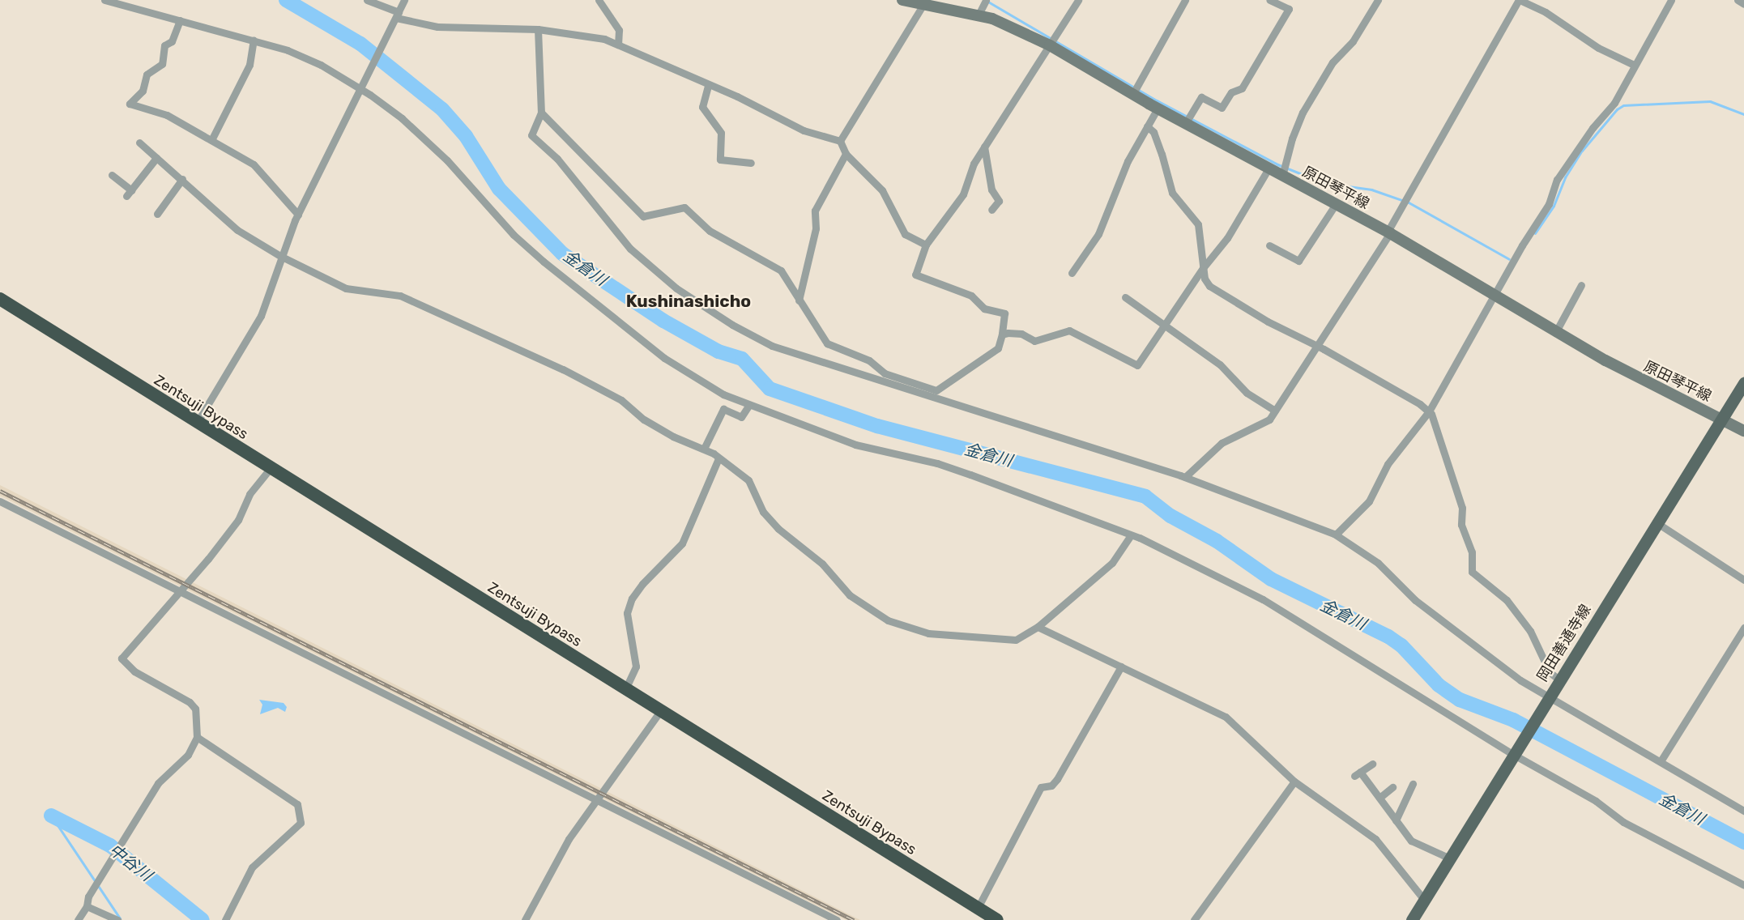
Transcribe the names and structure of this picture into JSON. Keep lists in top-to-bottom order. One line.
{"streets":{"highway":["Zentsuji Bypass"],"main road":["原田琴平線","岡田善通寺線"]},"crossings":[["原田琴平線","岡田善通寺線"]],"districts":["Kushinashicho"],"water":["金倉川","中谷川"]}
